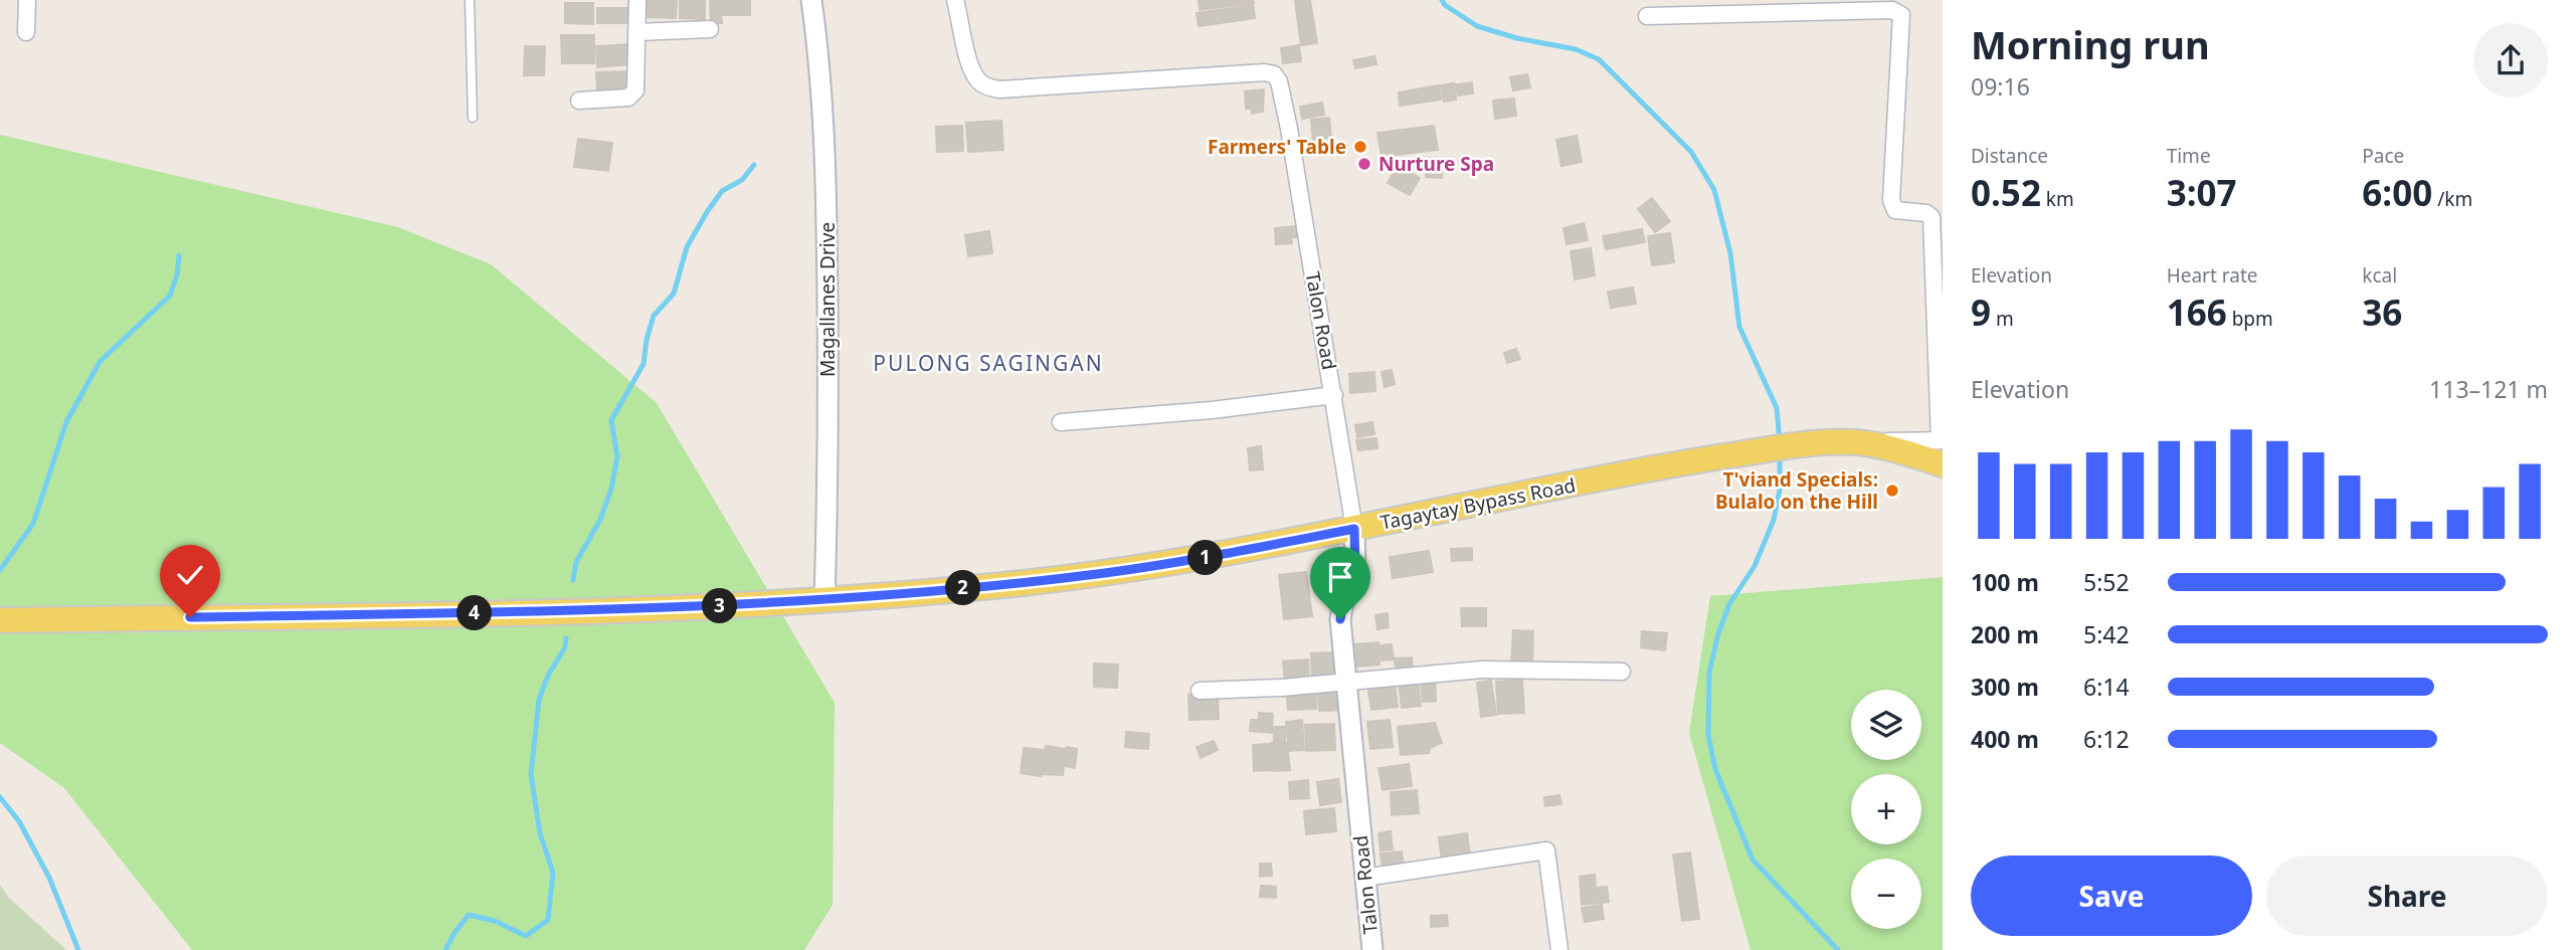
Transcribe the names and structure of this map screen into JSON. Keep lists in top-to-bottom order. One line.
{"streets":{"main road":["Tagaytay Bypass Road"],"street":["Magallanes Drive","Talon Road"]},"crossings":[["Magallanes Drive","Tagaytay Bypass Road"],["Talon Road","Tagaytay Bypass Road"]],"districts":["PULONG SAGINGAN"],"places":["Farmers' Table","Nurture Spa","T'viand Specials: Bulalo on the Hill"],"page":{"heading":["Morning run","09:16"],"stats":[["Distance","0.52 km"],["Time","3:07"],["Pace","6:00 /km"],["Elevation","9 m"],["Heart rate","166 bpm"],["kcal","36"]],"chart":["Elevation","113–121 m"],"pins":["1","2","3","4"],"list":[{"name":"100 m","note":"5:52"},{"name":"200 m","note":"5:42"},{"name":"300 m","note":"6:14"},{"name":"400 m","note":"6:12"}],"map_buttons":["+","−"],"buttons":["Save","Share"]}}
